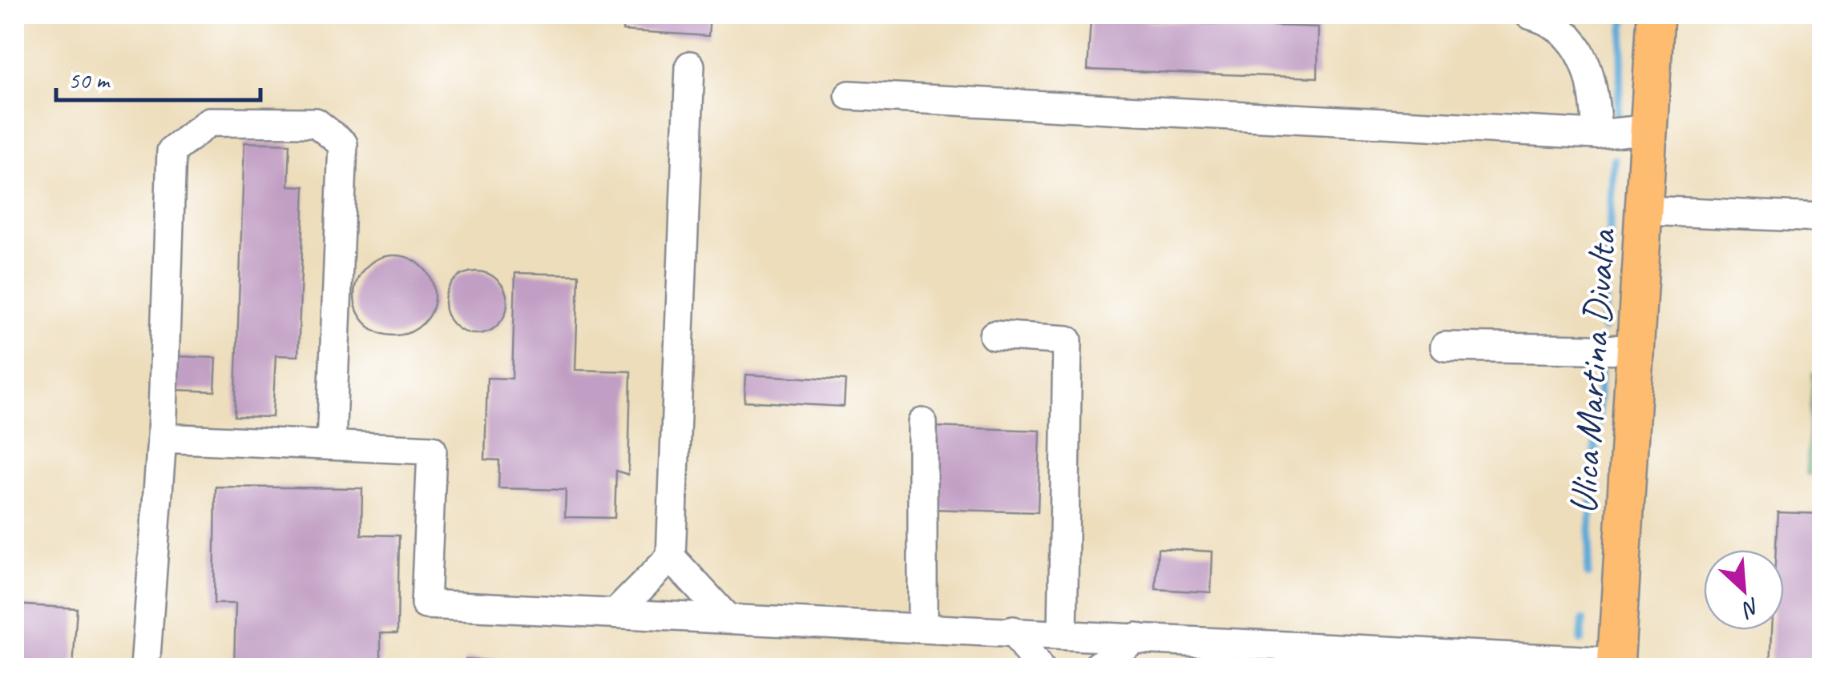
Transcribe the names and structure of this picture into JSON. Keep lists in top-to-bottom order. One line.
{"streets":{"main road":["Ulica Martina Divalta"]},"scale_bar":"50 m","north":"bottom right"}
